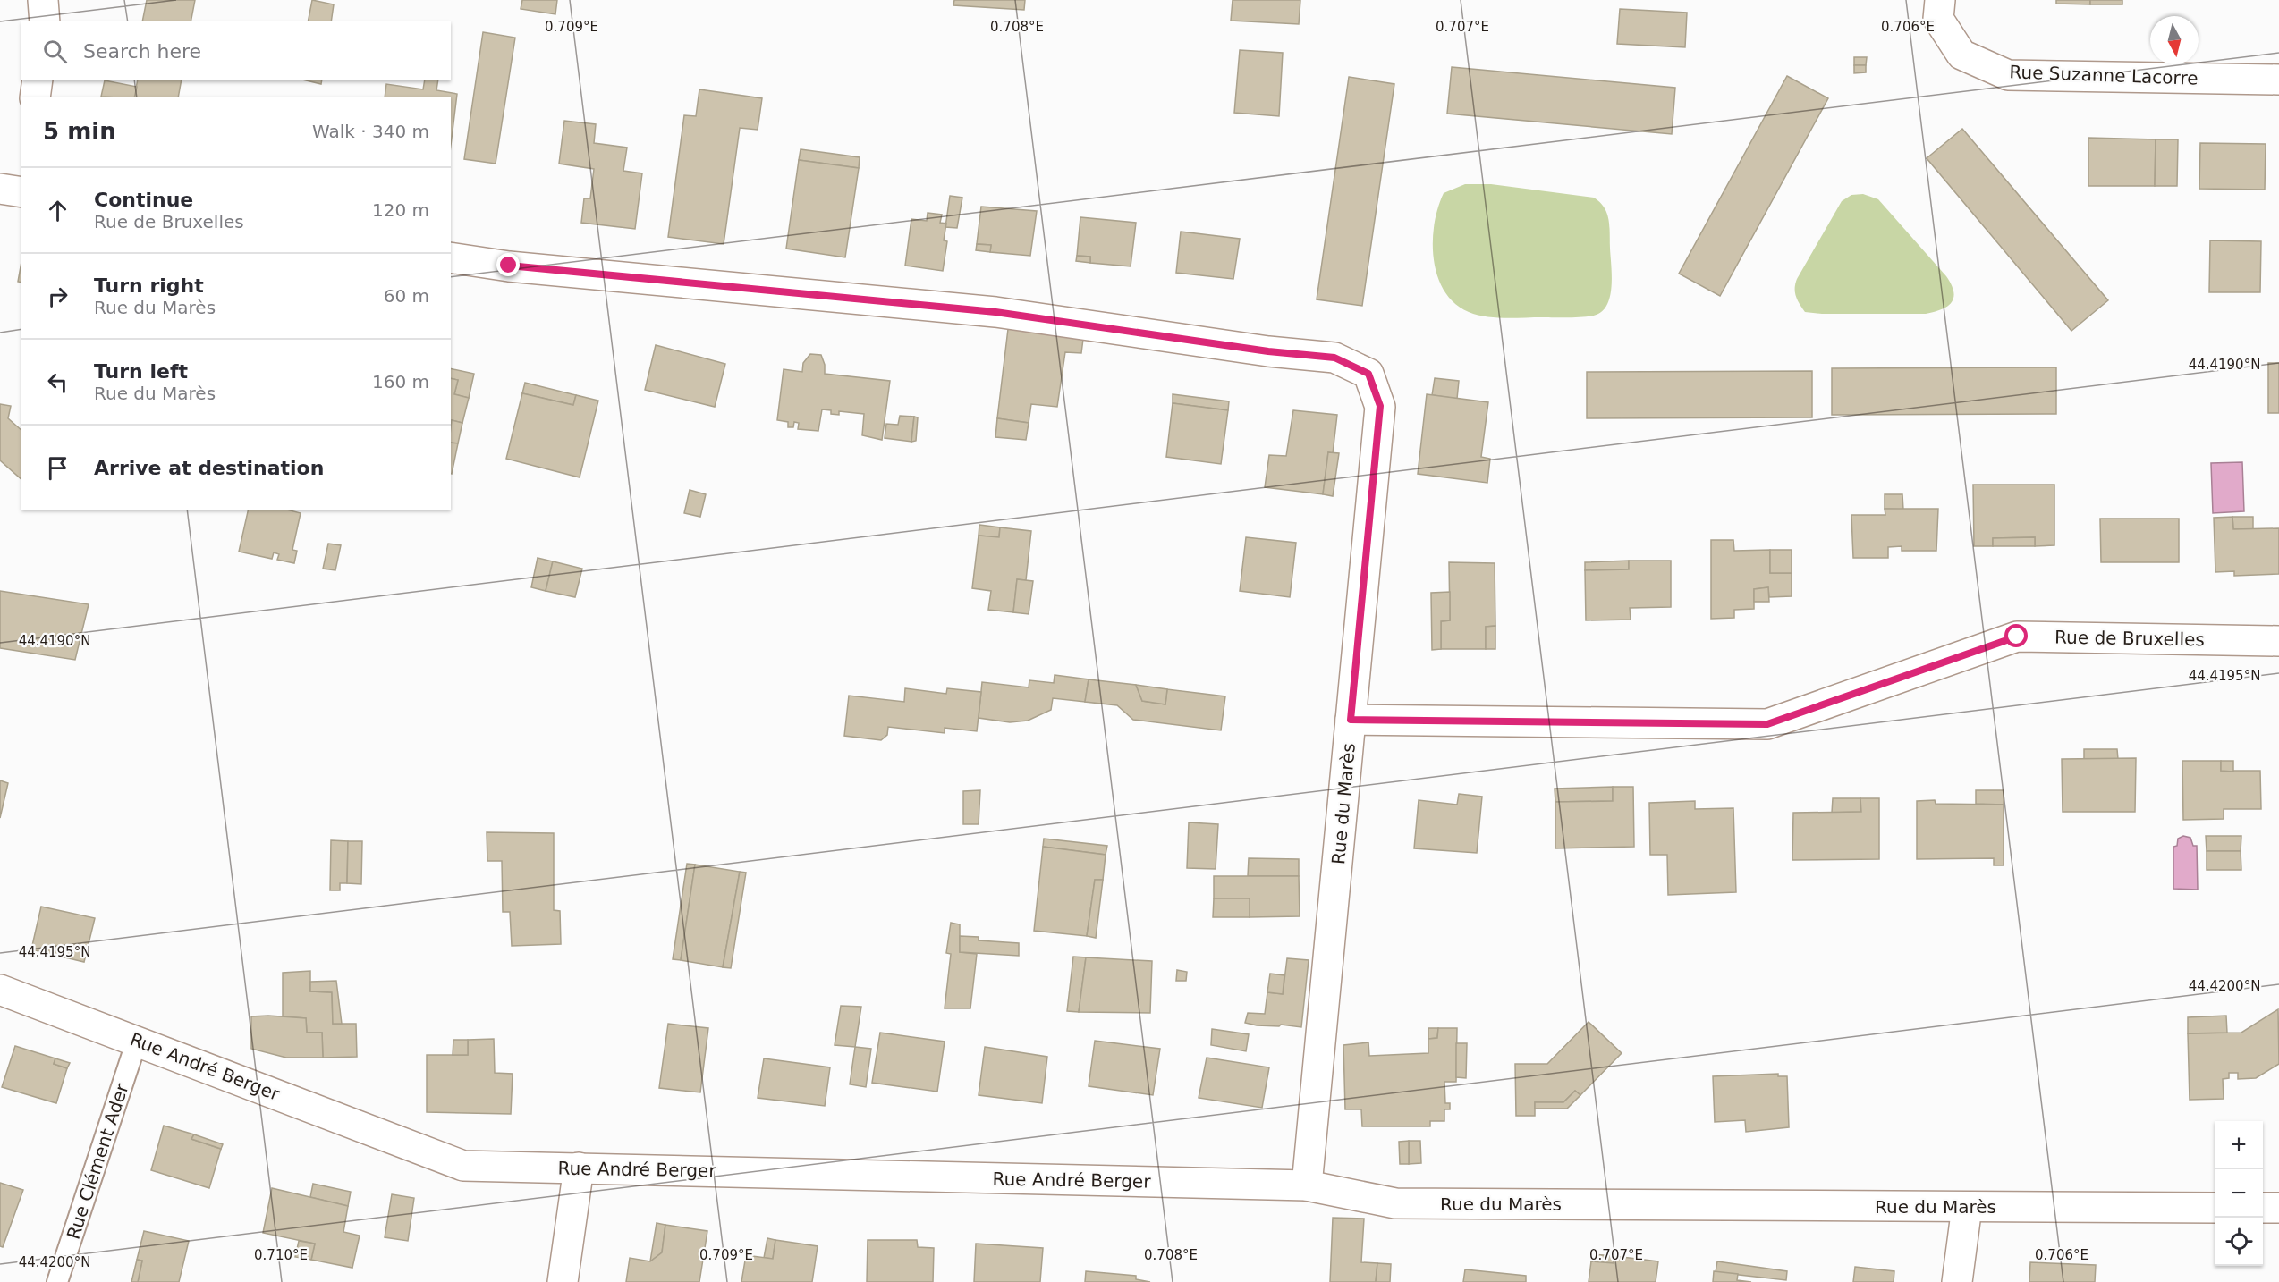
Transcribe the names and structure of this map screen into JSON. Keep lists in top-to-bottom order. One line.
{"streets":{"street":["Rue Suzanne Lacorre","Rue de Bruxelles","Rue du Marès","Rue André Berger"],"lane":["Rue Clément Ader"]},"crossings":[["Rue de Bruxelles","Rue du Marès"],["Rue du Marès","Rue André Berger"],["Rue André Berger","Rue Clément Ader"]],"north":"bottom","page":{"search":"Search here","heading":["5 min","Walk · 340 m"],"list":[["Continue","Rue de Bruxelles","120 m"],["Turn right","Rue du Marès","60 m"],["Turn left","Rue du Marès","160 m"],"Arrive at destination"],"map_buttons":["+","−"]},"coordinates":["0.709°E","0.708°E","0.707°E","0.706°E","44.4190°N","44.4195°N","44.4200°N","0.710°E"]}
